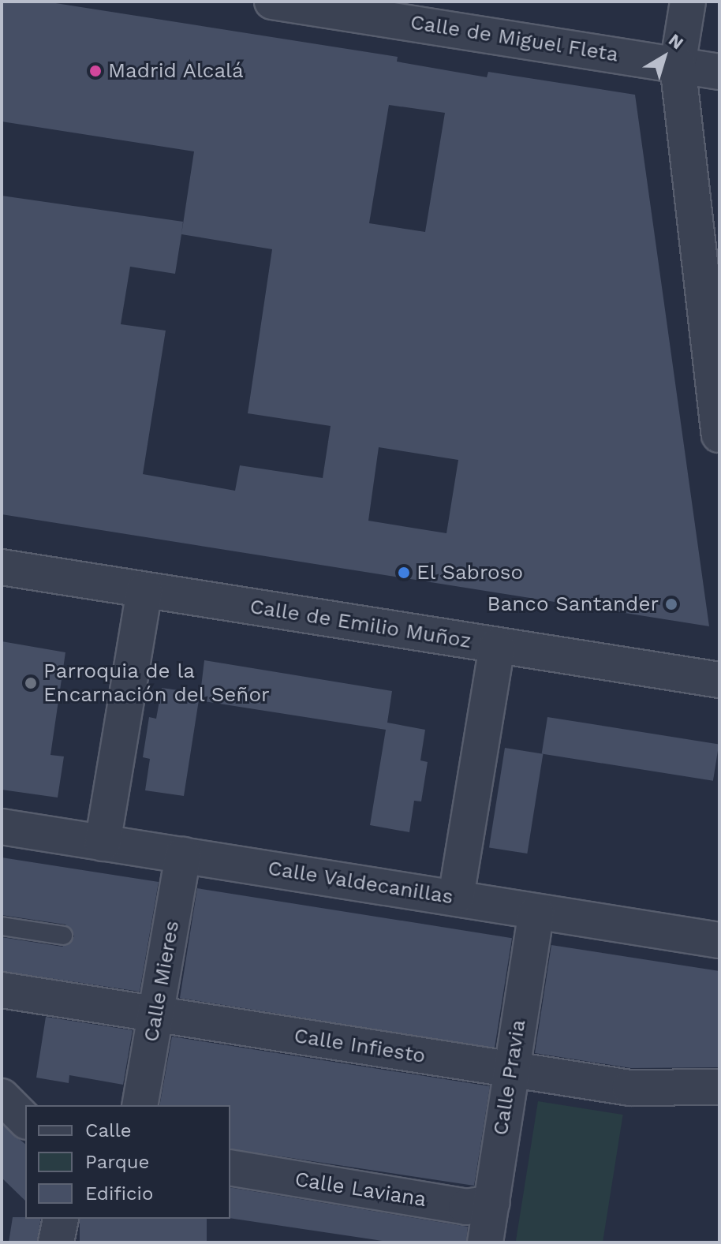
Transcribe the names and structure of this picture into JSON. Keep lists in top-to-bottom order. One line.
{"streets":{"street":["Calle de Miguel Fleta","Calle de Emilio Muñoz","Calle Valdecanillas","Calle Mieres","Calle Infiesto","Calle Pravia","Calle Laviana"]},"crossings":[["Calle Valdecanillas","Calle Mieres"],["Calle Valdecanillas","Calle Pravia"],["Calle Mieres","Calle Infiesto"],["Calle Infiesto","Calle Pravia"],["Calle Pravia","Calle Laviana"]],"places":["Madrid Alcalá","El Sabroso","Banco Santander","Parroquia de la Encarnación del Señor"],"legend":["Calle","Parque","Edificio"],"north":"top right"}
